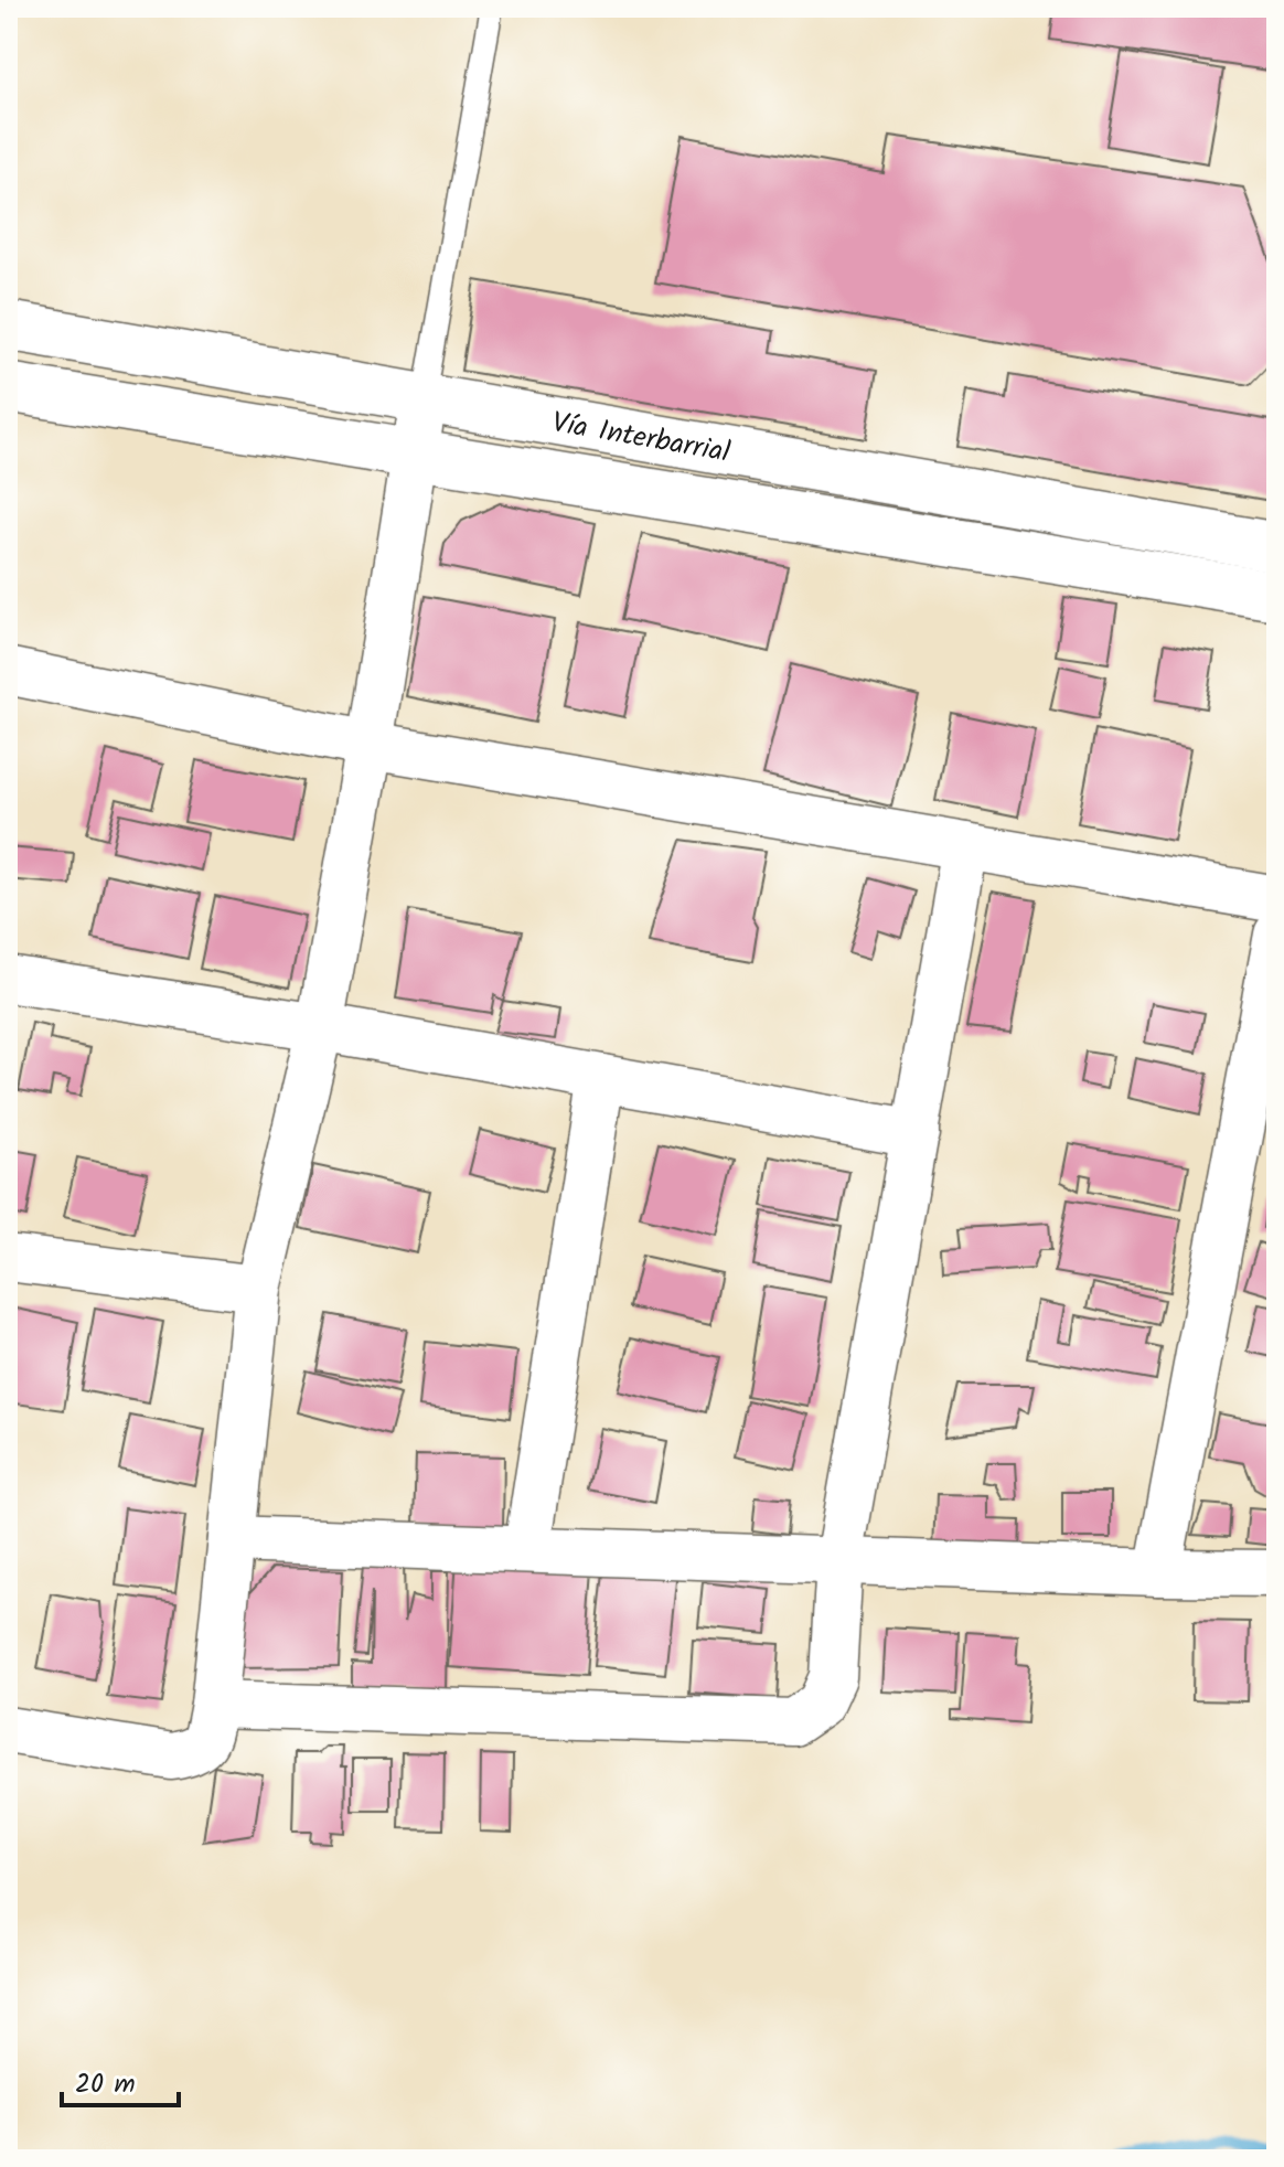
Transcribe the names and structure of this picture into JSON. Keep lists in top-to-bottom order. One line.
{"streets":{"main road":["Vía Interbarrial"]},"scale_bar":"20 m"}
